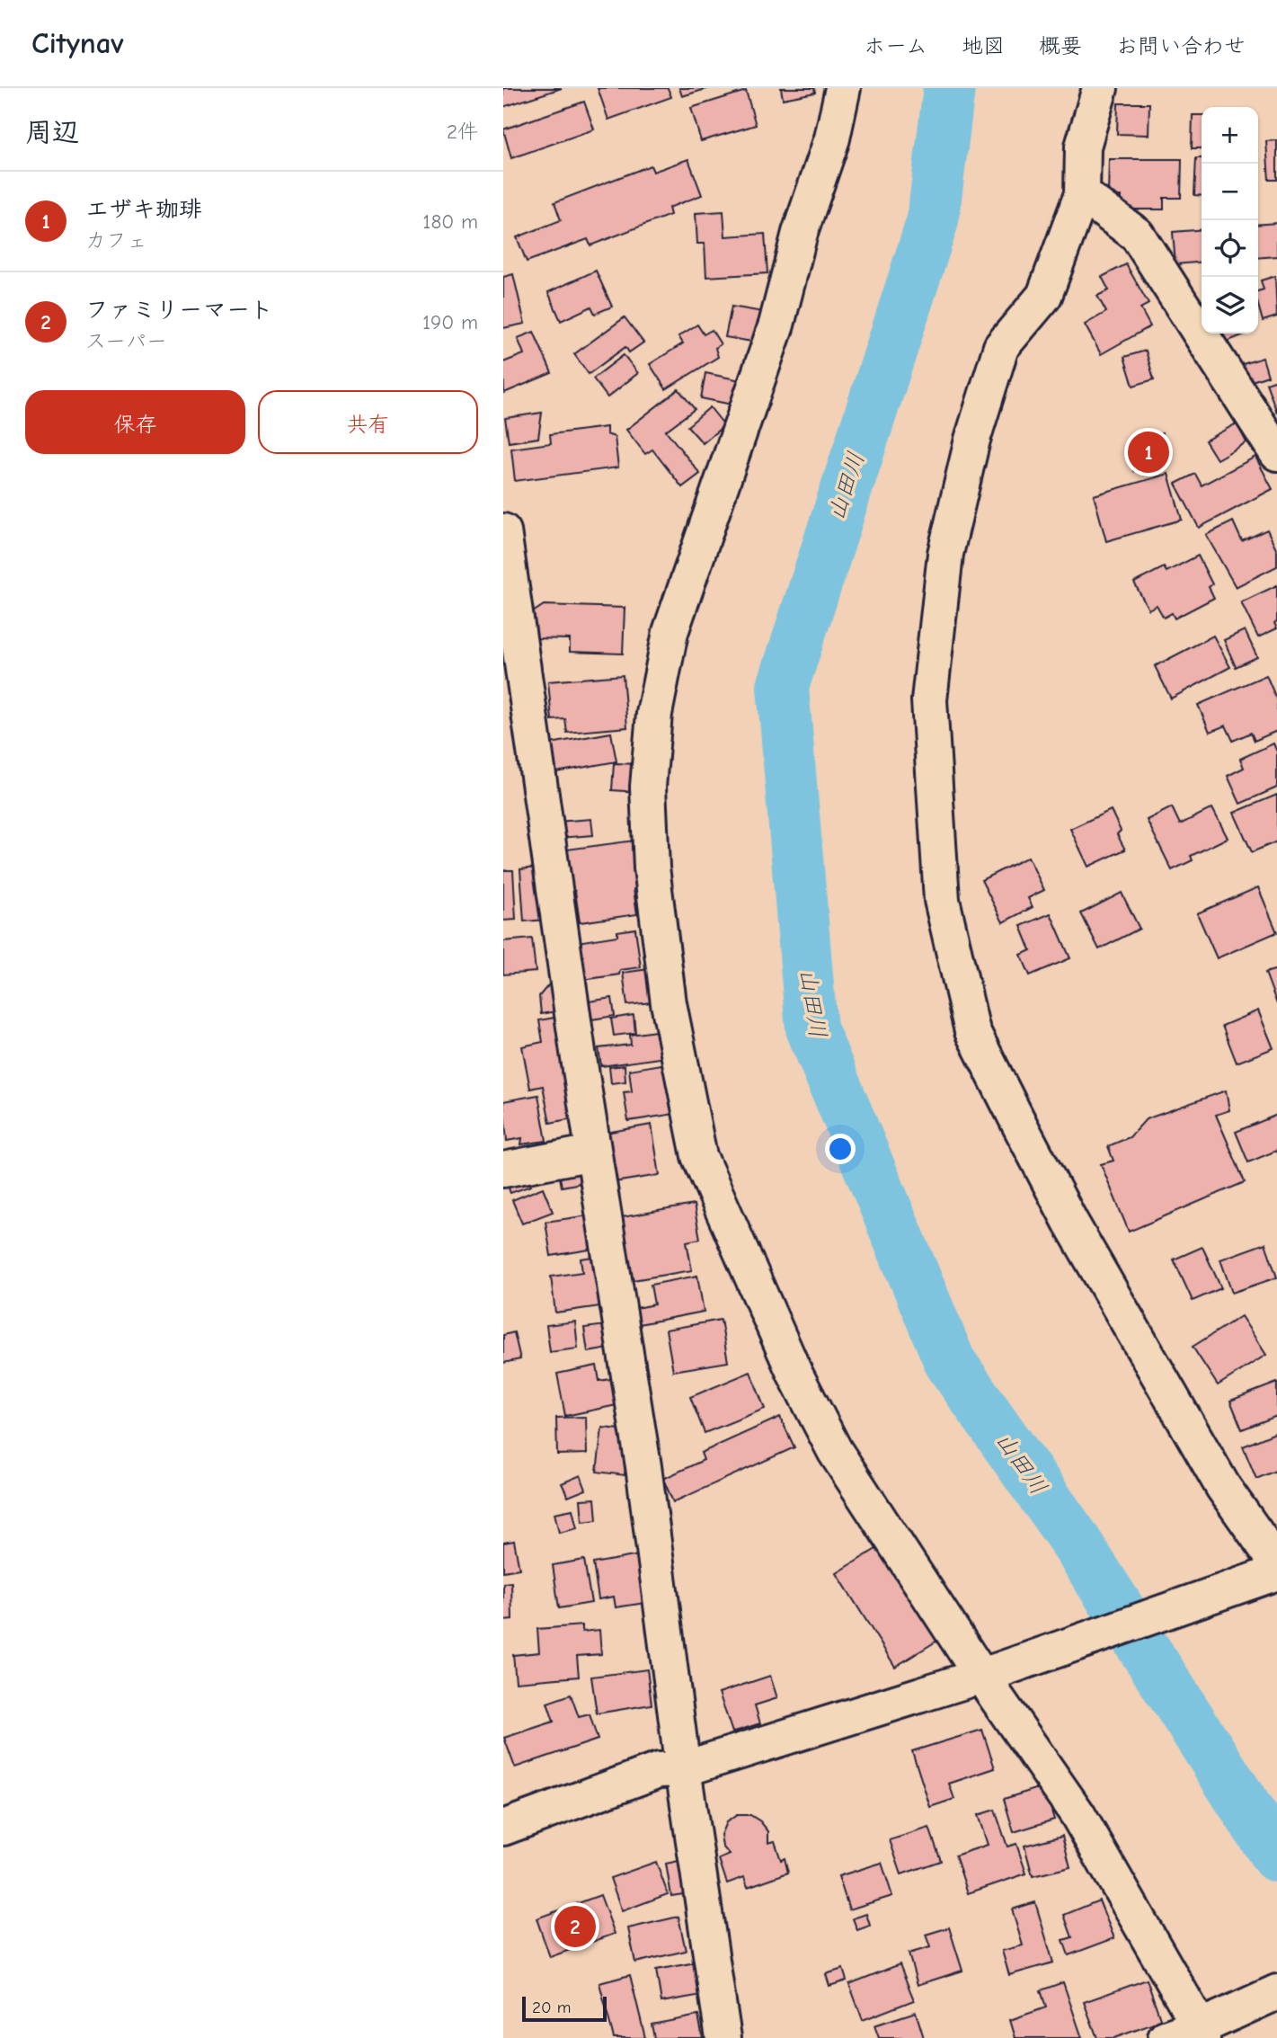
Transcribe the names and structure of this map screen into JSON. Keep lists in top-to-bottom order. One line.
{"water":["山田川"],"scale_bar":"20 m","page":{"header":"Citynav","nav":["ホーム","地図","概要","お問い合わせ"],"heading":["周辺","2件"],"map_buttons":["+","−"],"list":[{"mark":"1","name":"エザキ珈琲","note":"カフェ","value":"180 m"},{"mark":"2","name":"ファミリーマート","note":"スーパー","value":"190 m"}],"buttons":["保存","共有"],"pins":["1","2"],"scale":"20 m"}}
